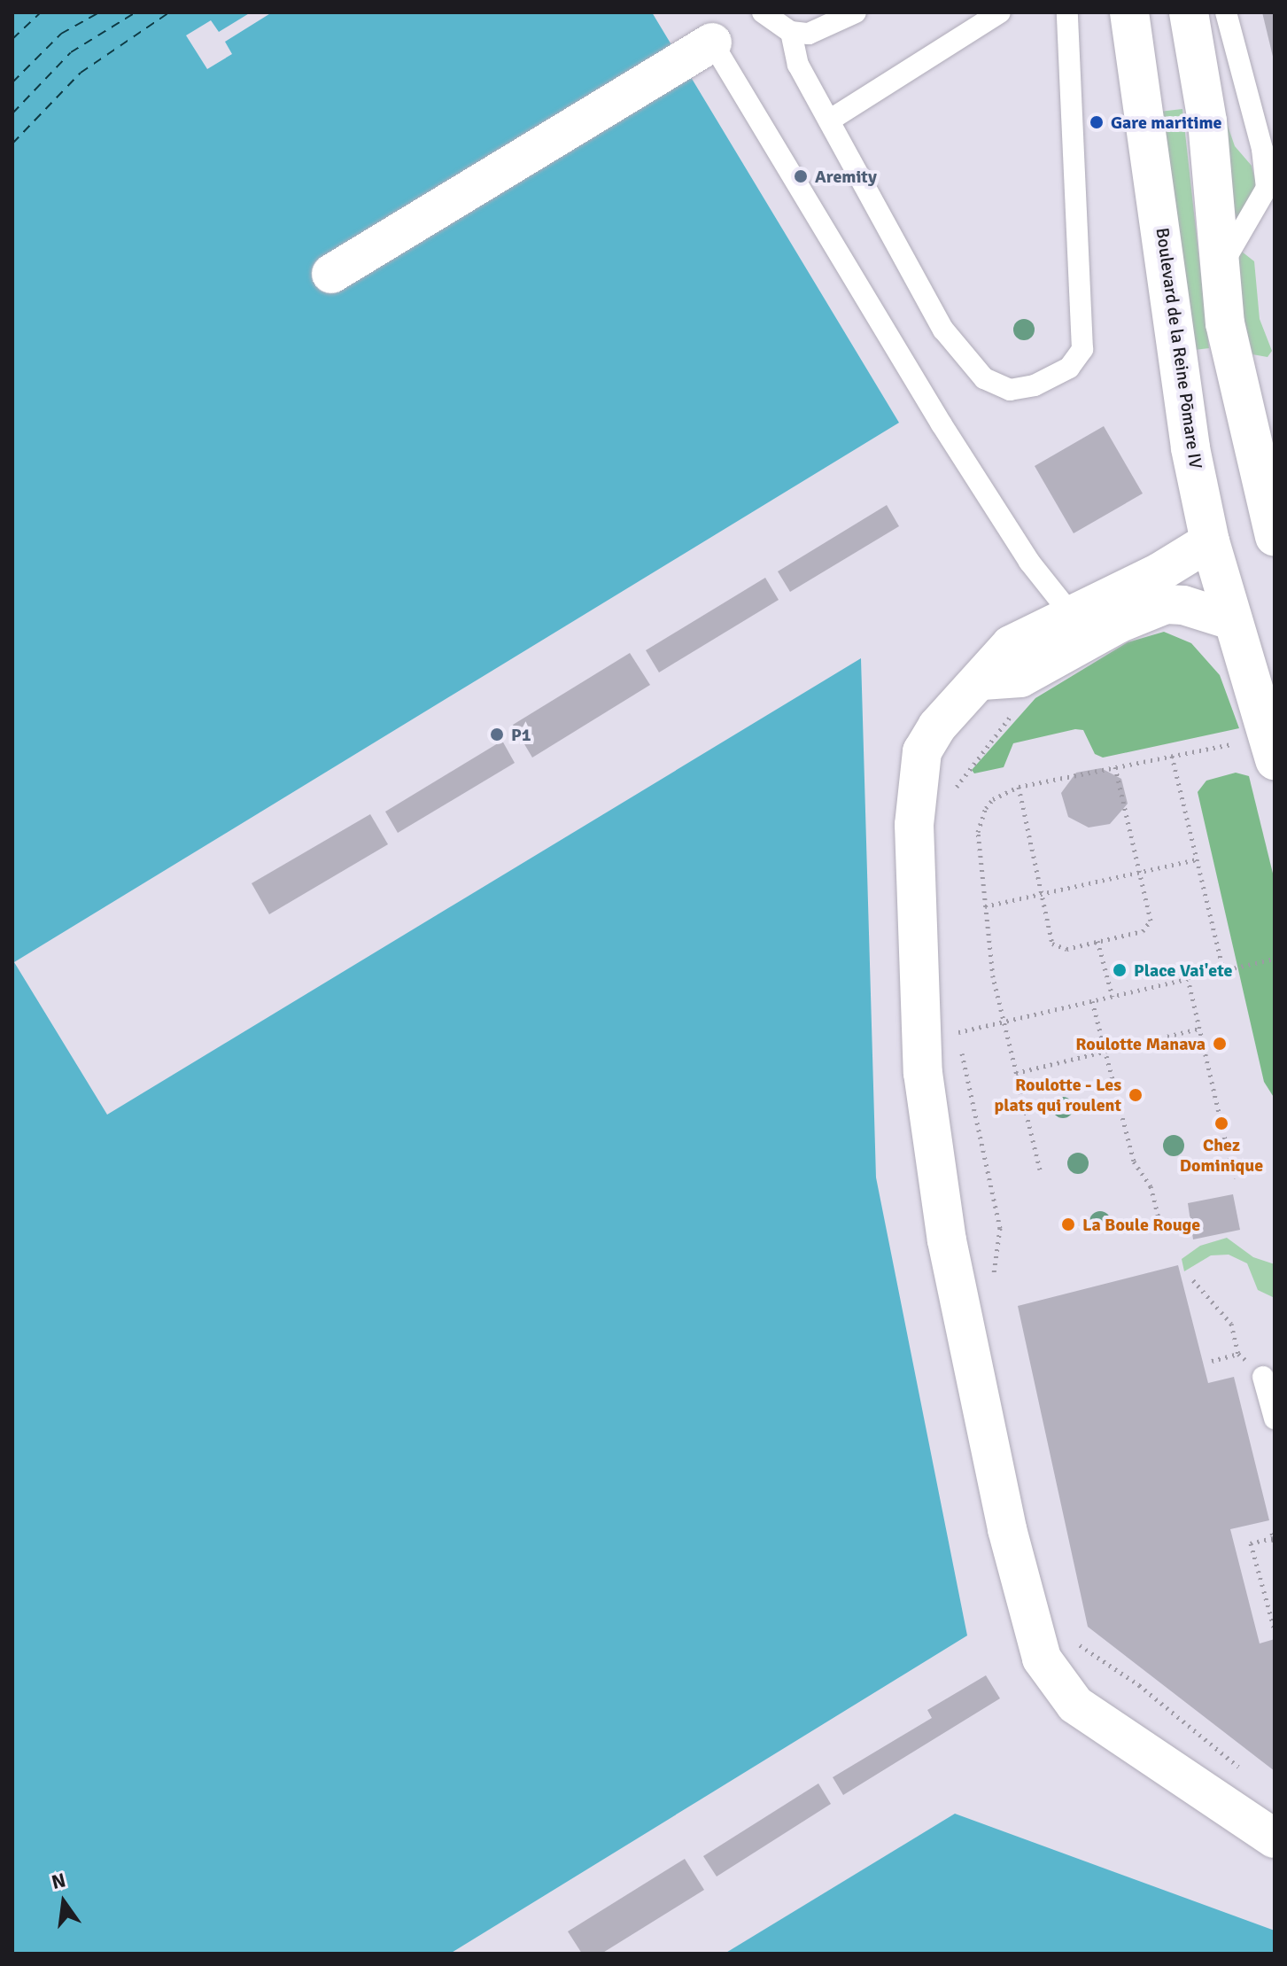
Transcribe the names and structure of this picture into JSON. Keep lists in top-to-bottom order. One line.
{"streets":{"street":["Boulevard de la Reine Pōmare IV"]},"places":["Gare maritime","Aremity","P1","Place Vai'ete","Roulotte Manava","Roulotte - Les plats qui roulent","Chez Dominique","La Boule Rouge"],"north":"top"}
